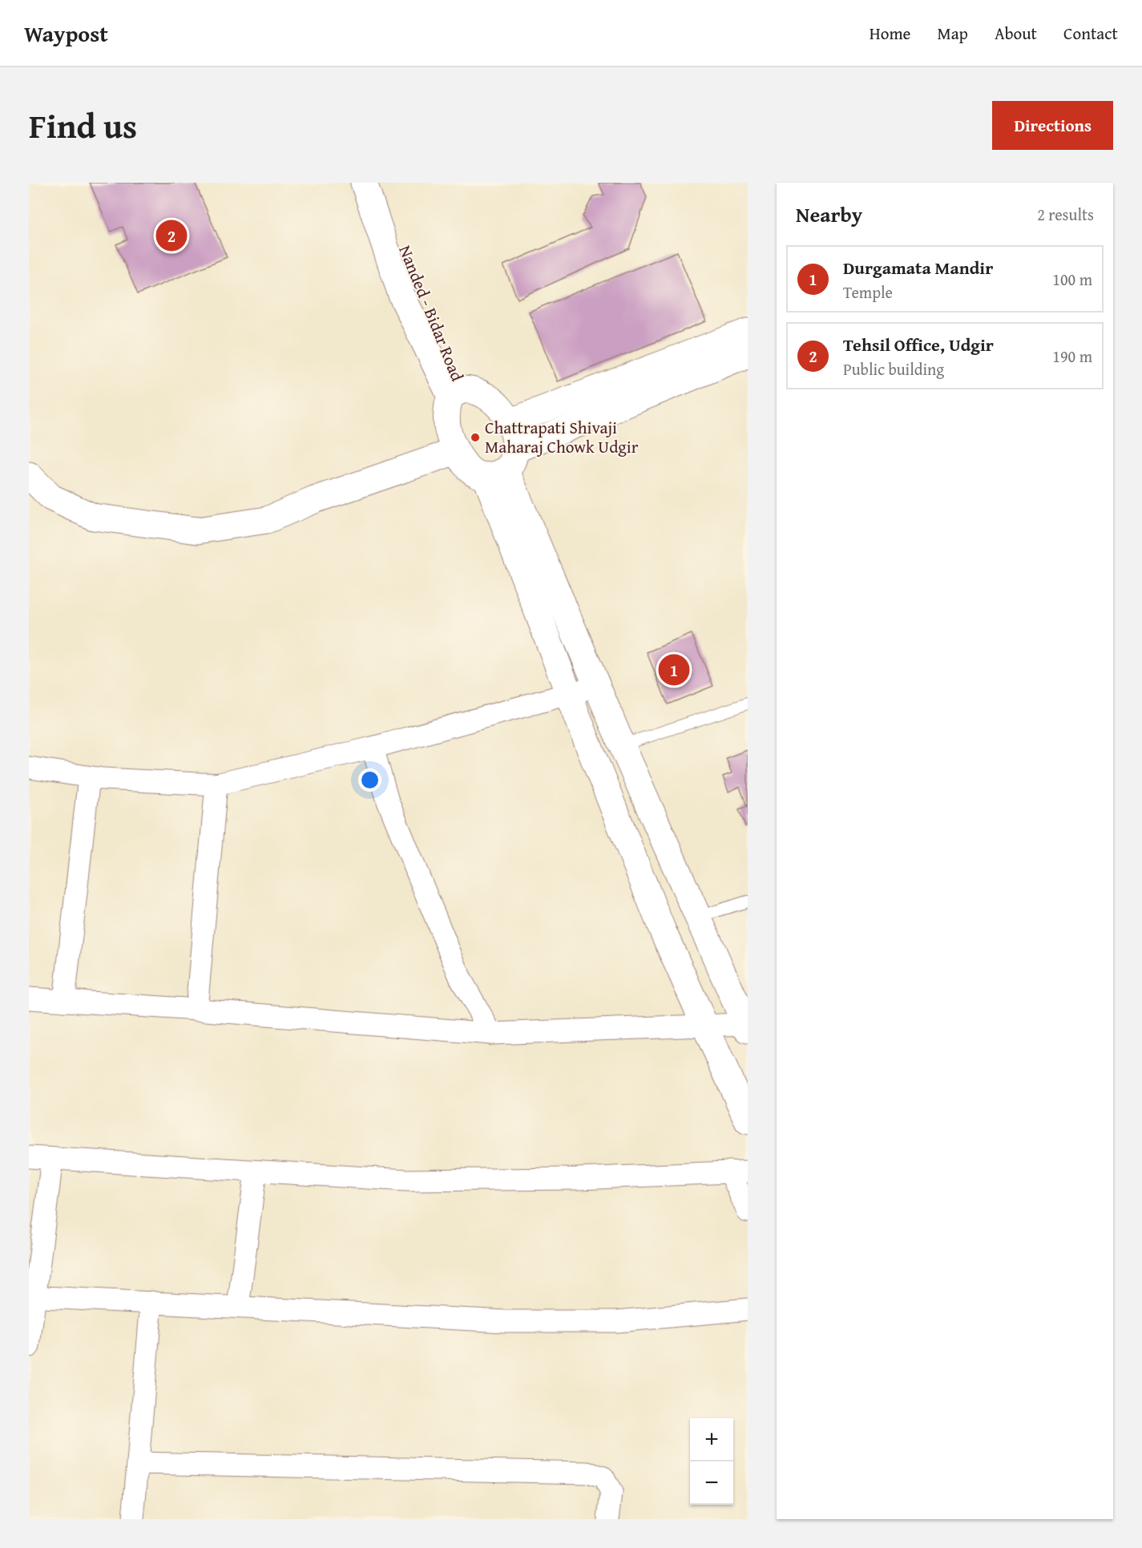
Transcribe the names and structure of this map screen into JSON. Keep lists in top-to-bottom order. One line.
{"streets":{"main road":["Nanded - Bidar Road"]},"places":["Chattrapati Shivaji Maharaj Chowk Udgir"],"page":{"header":"Waypost","nav":["Home","Map","About","Contact"],"title":"Find us","buttons":"Directions","heading":["Nearby","2 results"],"pins":["2","1"],"list":[{"mark":"1","name":"Durgamata Mandir","note":"Temple","value":"100 m"},{"mark":"2","name":"Tehsil Office, Udgir","note":"Public building","value":"190 m"}],"map_buttons":["+","−"]}}
